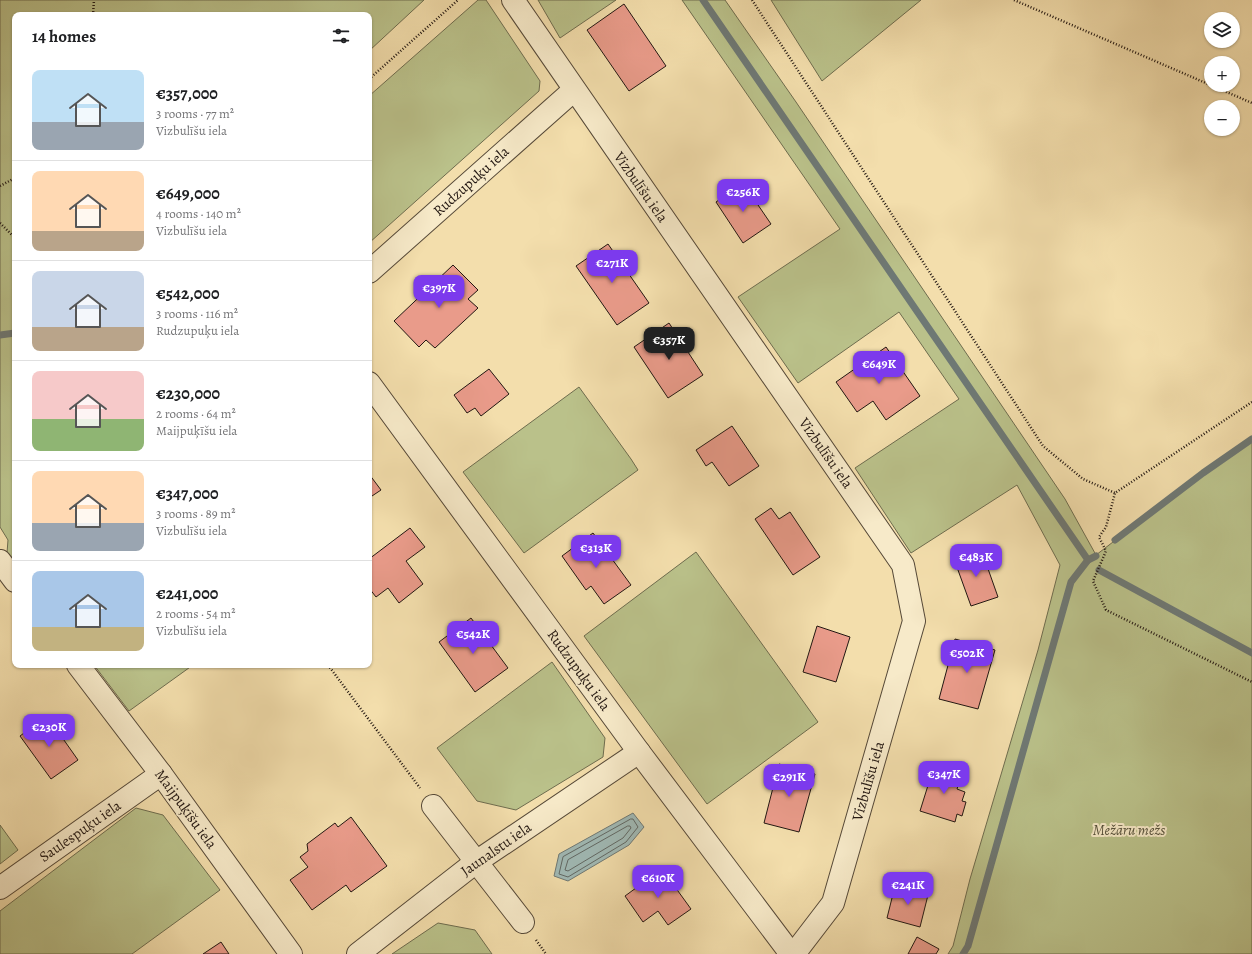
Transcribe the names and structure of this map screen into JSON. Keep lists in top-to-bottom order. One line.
{"streets":{"street":["Rudzupuķu iela","Vizbulīšu iela","Maijpuķīšu iela","Saulespuķu iela","Jaunalstu iela"]},"crossings":[["Rudzupuķu iela","Vizbulīšu iela"],["Rudzupuķu iela","Jaunalstu iela"],["Maijpuķīšu iela","Saulespuķu iela"]],"parks":["Mežāru mežs"],"page":{"map_buttons":["+","−"],"heading":"14 homes","list":[{"name":"€357,000","note":"3 rooms · 77 m² · Vizbulīšu iela"},{"name":"€649,000","note":"4 rooms · 140 m² · Vizbulīšu iela"},{"name":"€542,000","note":"3 rooms · 116 m² · Rudzupuķu iela"},{"name":"€230,000","note":"2 rooms · 64 m² · Maijpuķīšu iela"},{"name":"€347,000","note":"3 rooms · 89 m² · Vizbulīšu iela"},{"name":"€241,000","note":"2 rooms · 54 m² · Vizbulīšu iela"}],"price":["€256K","€271K","€397K","€357K","€649K","€313K","€483K","€542K","€502K","€230K","€347K","€291K","€610K","€241K"]}}
